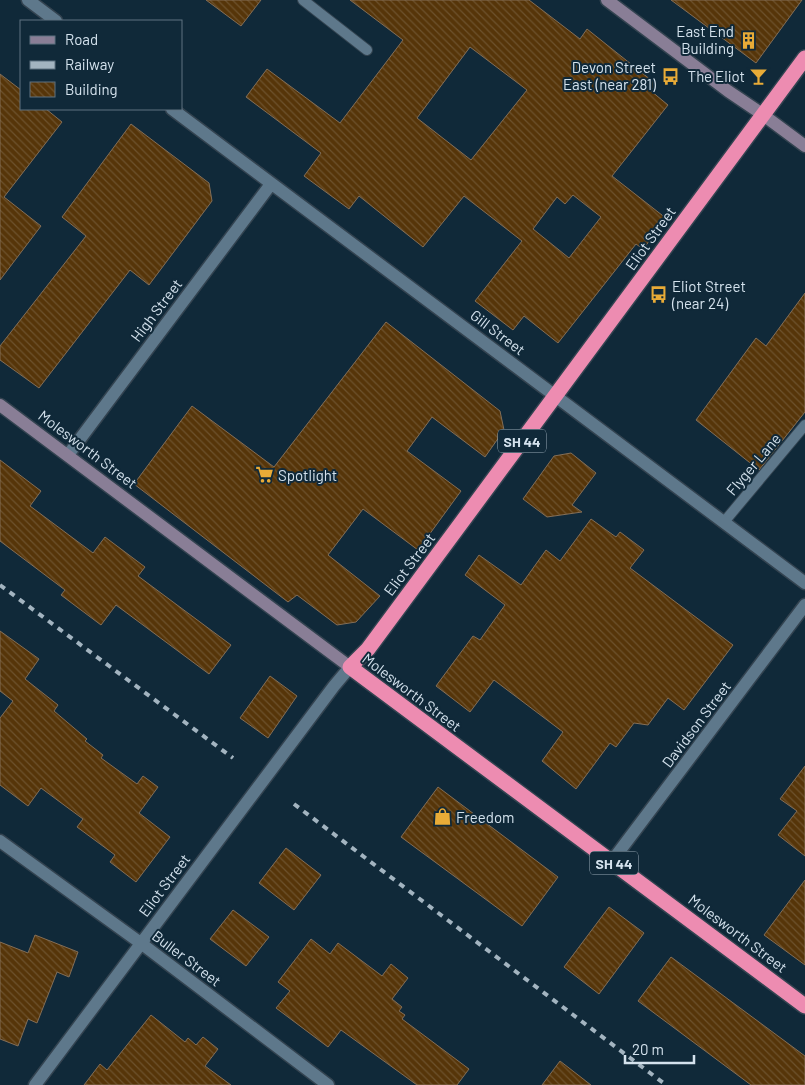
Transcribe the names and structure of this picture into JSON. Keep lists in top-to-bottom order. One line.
{"streets":{"highway":["Eliot Street","SH 44","Molesworth Street"],"street":["High Street","Gill Street","Davidson Street","Buller Street"],"lane":["Flyger Lane"]},"crossings":[["Eliot Street","Gill Street"],["Eliot Street","Molesworth Street"],["Eliot Street","Buller Street"],["High Street","Gill Street"],["High Street","Molesworth Street"],["Gill Street","Flyger Lane"],["Molesworth Street","Davidson Street"]],"places":{"building":["East End Building"],"bus stop":["Devon Street East (near 281)","Eliot Street (near 24)"],"bar":["The Eliot"],"supermarket":["Spotlight"],"shop":["Freedom"]},"legend":["Road","Railway","Building"],"scale_bar":"20 m"}
